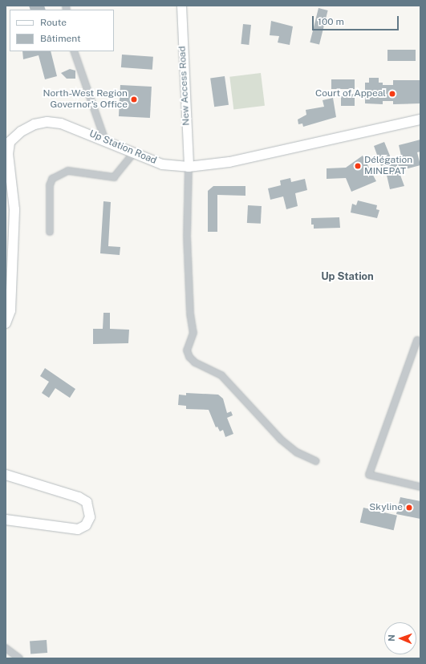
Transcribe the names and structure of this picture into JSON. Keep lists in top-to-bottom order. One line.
{"streets":{"highway":["Up Station Road"],"main road":["New Access Road"]},"crossings":[["New Access Road","Up Station Road"]],"districts":["Up Station"],"places":["Court of Appeal","North-West Region Governor's Office","Délégation MINEPAT","Skyline"],"legend":["Route","Bâtiment"],"scale_bar":"100 m","north":"left"}
